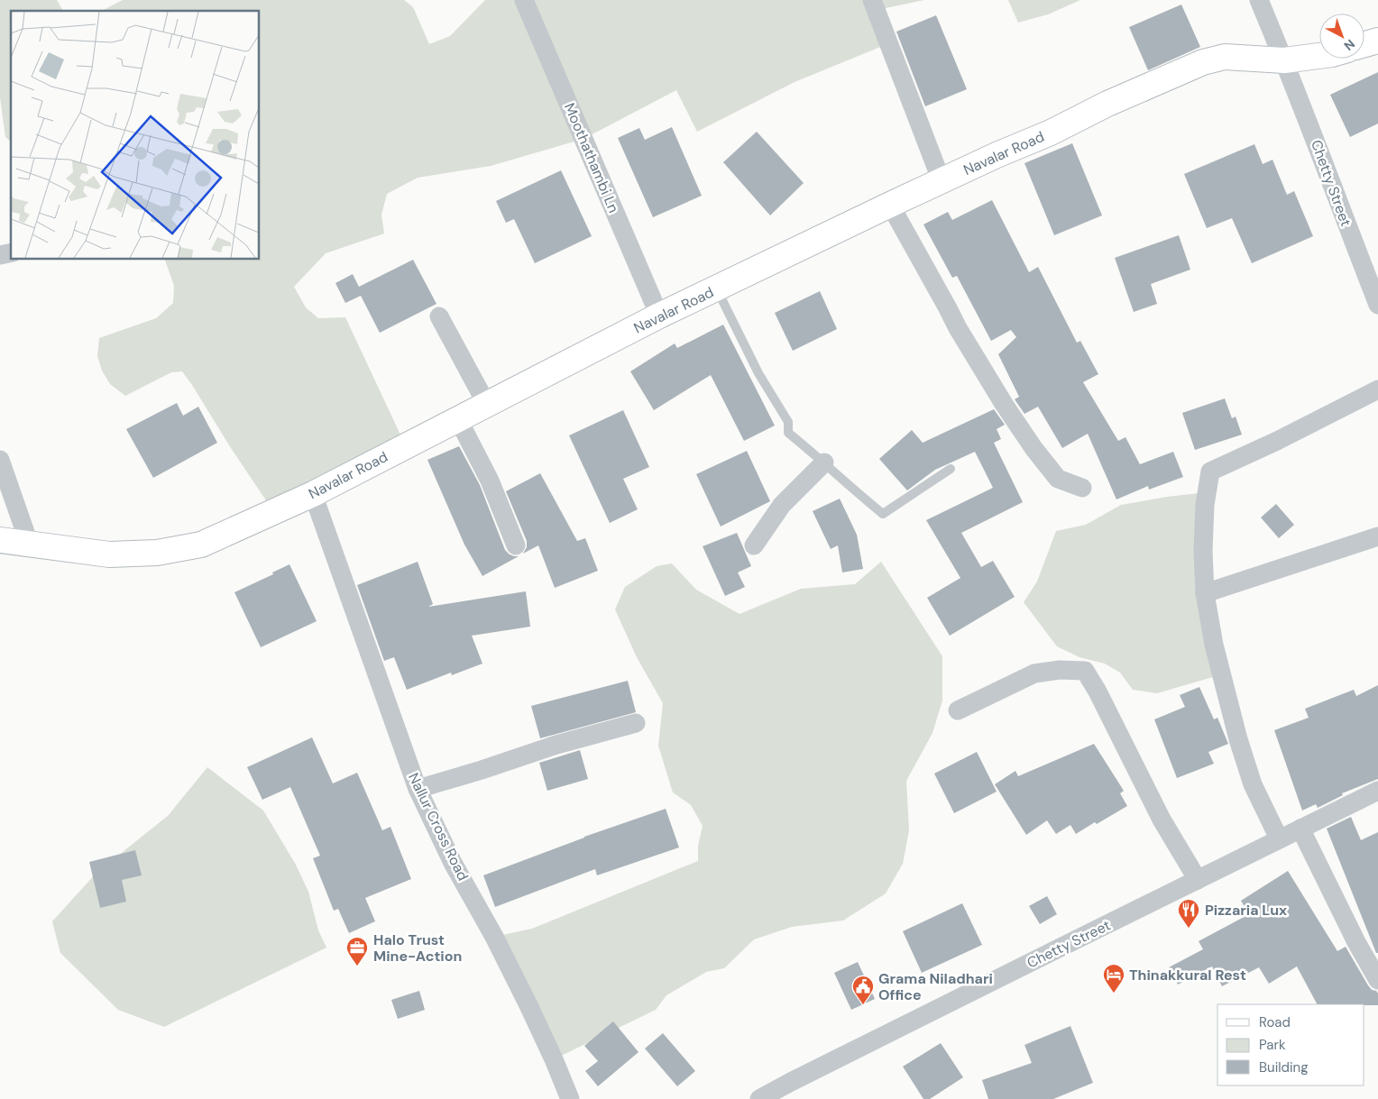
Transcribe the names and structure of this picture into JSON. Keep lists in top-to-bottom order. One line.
{"streets":{"street":["Navalar Road","Moothathambi Ln","Chetty Street","Nallur Cross Road"]},"crossings":[["Navalar Road","Moothathambi Ln"],["Navalar Road","Chetty Street"],["Navalar Road","Nallur Cross Road"]],"places":{"restaurant":["Pizzaria Lux"],"office":["Halo Trust Mine-Action"],"hotel":["Thinakkural Rest"],"public building":["Grama Niladhari Office"]},"legend":["Road","Park","Building"],"north":"bottom right"}
